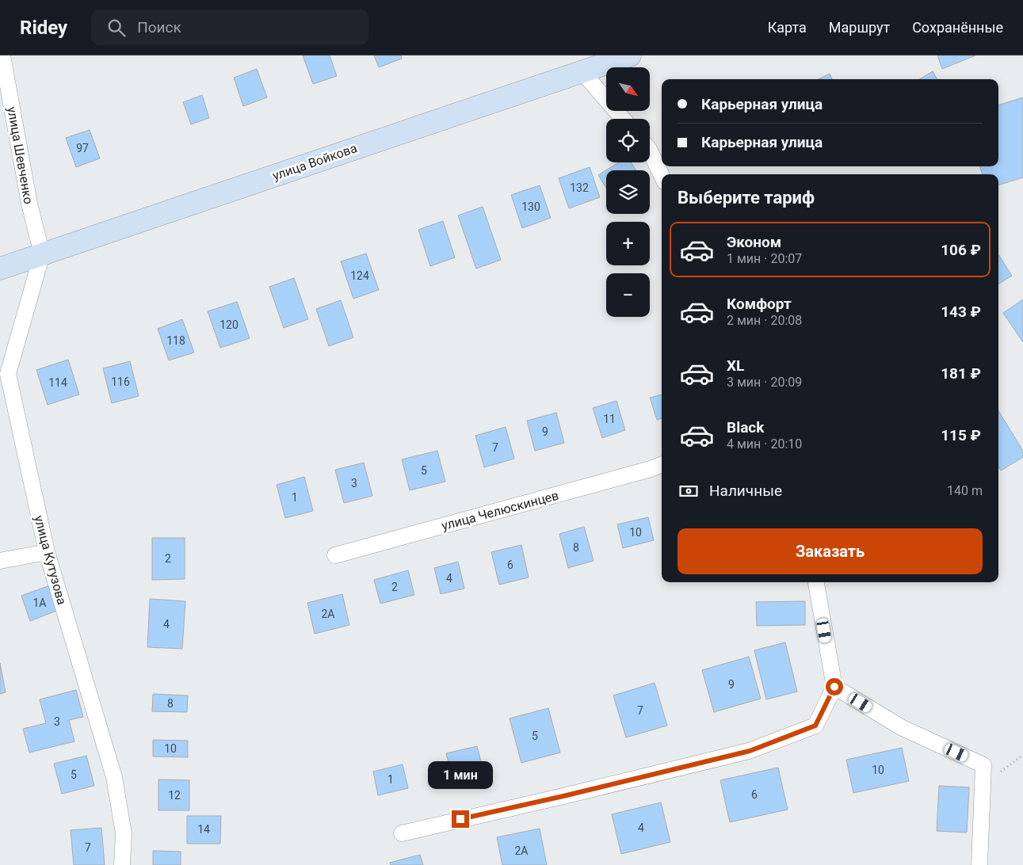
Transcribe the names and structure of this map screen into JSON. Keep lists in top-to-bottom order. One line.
{"streets":{"main road":["улица Войкова"],"street":["улица Шевченко","улица Челюскинцев","улица Кутузова"]},"crossings":[["улица Шевченко","улица Войкова"],["улица Шевченко","улица Кутузова"],["улица Войкова","улица Кутузова"]],"house_numbers":["97","132","130","124","120","118","116","114","11","9","7","5","3","1","10","8","2","6","4","2","1А","2А","4","9","8","7","3","5","10","10","5","1","6","12","4","14","7","2А"],"north":"bottom right","page":{"header":"Ridey","search":"Поиск","nav":["Карта","Маршрут","Сохранённые"],"map_buttons":["+","−"],"banner":["Карьерная улица","Карьерная улица"],"heading":"Выберите тариф","list":[{"name":"Эконом","note":"1 мин · 20:07","value":"106 ₽"},{"name":"Комфорт","note":"2 мин · 20:08","value":"143 ₽"},{"name":"XL","note":"3 мин · 20:09","value":"181 ₽"},{"name":"Black","note":"4 мин · 20:10","value":"115 ₽"}],"pay":["Наличные","140 m"],"buttons":"Заказать","bubble":"1 мин"}}
